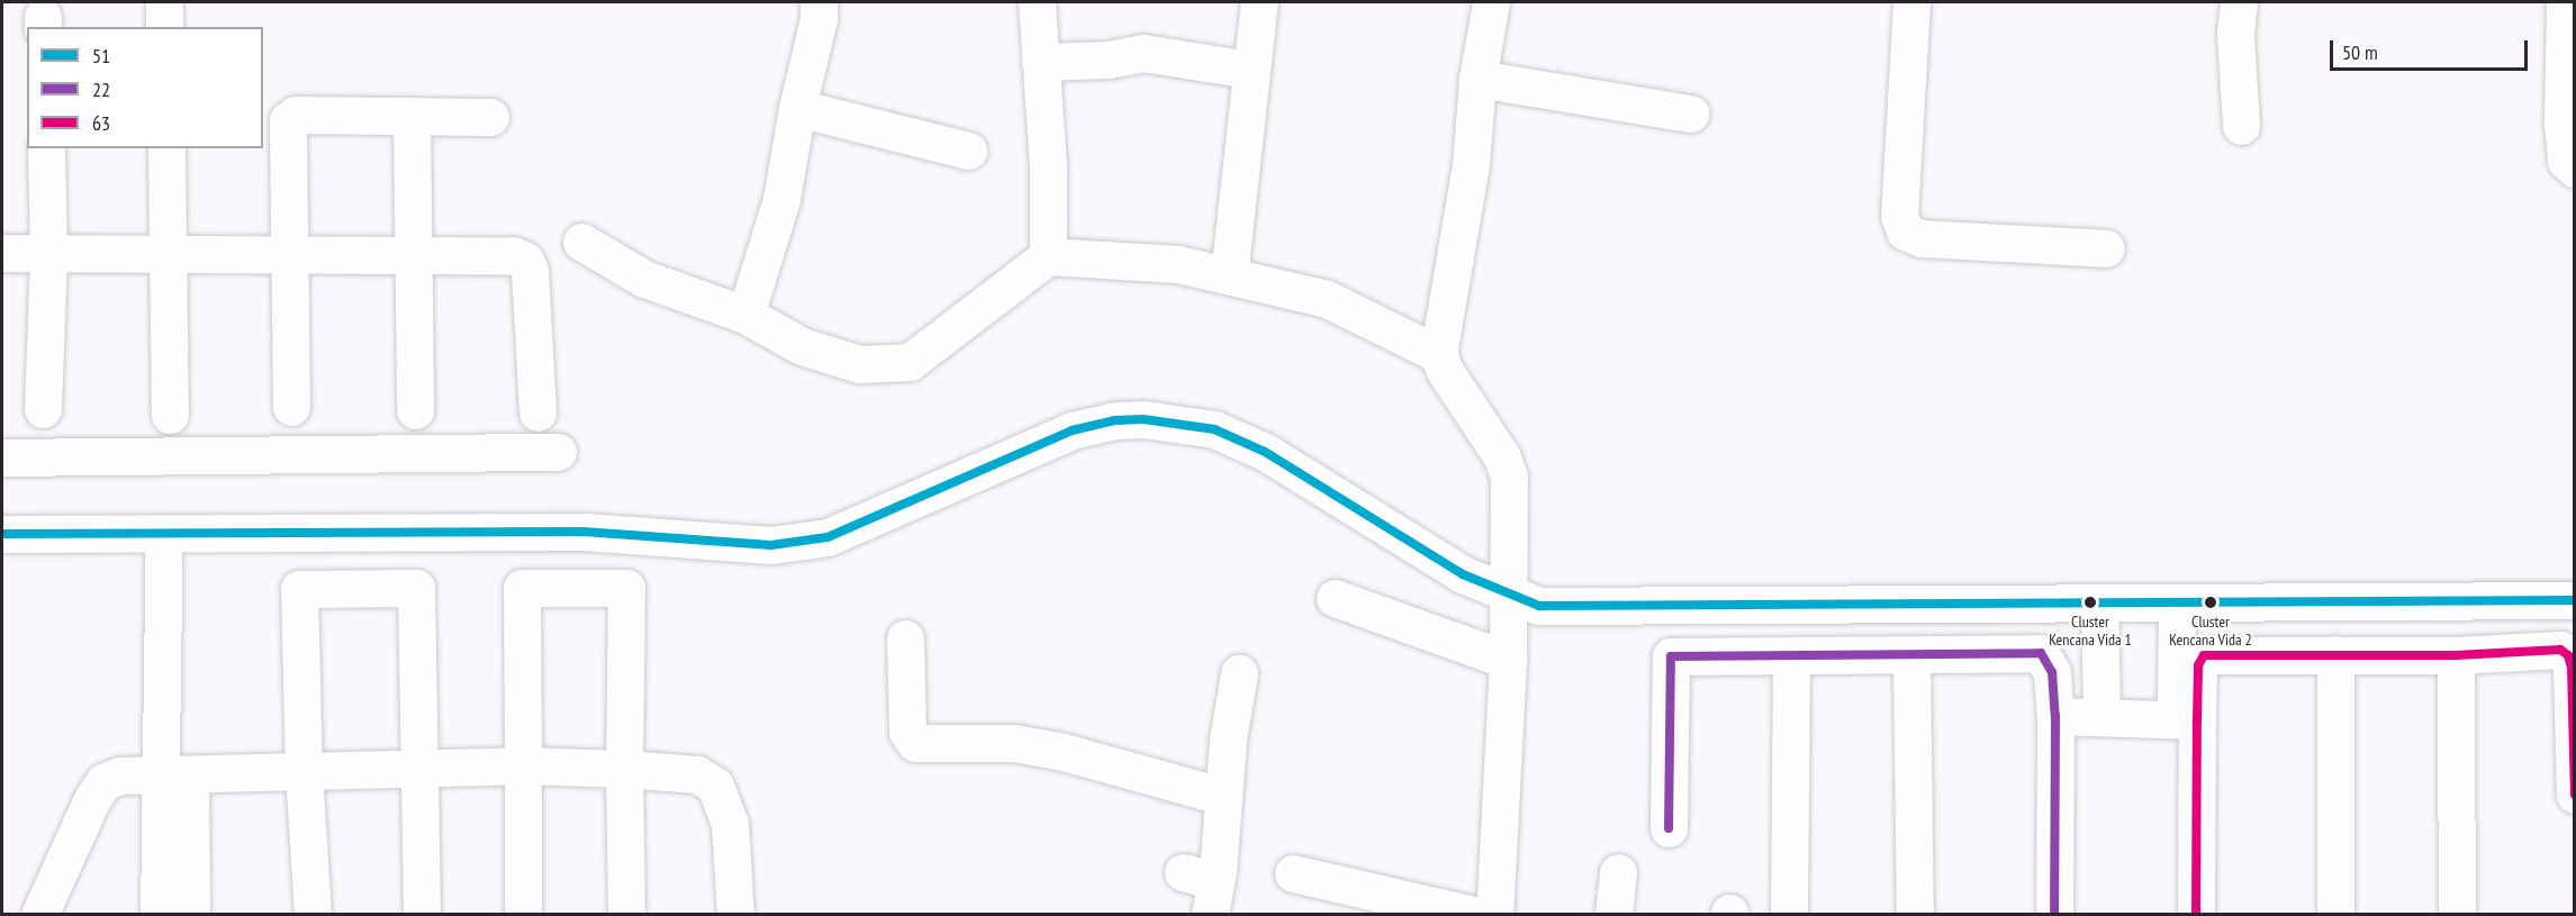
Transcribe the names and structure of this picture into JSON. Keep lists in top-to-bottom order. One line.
{"places":["Cluster Kencana Vida 1","Cluster Kencana Vida 2"],"lines":["transit line 51","transit line 63","transit line 22"],"legend":["51","22","63"],"scale_bar":"50 m"}
